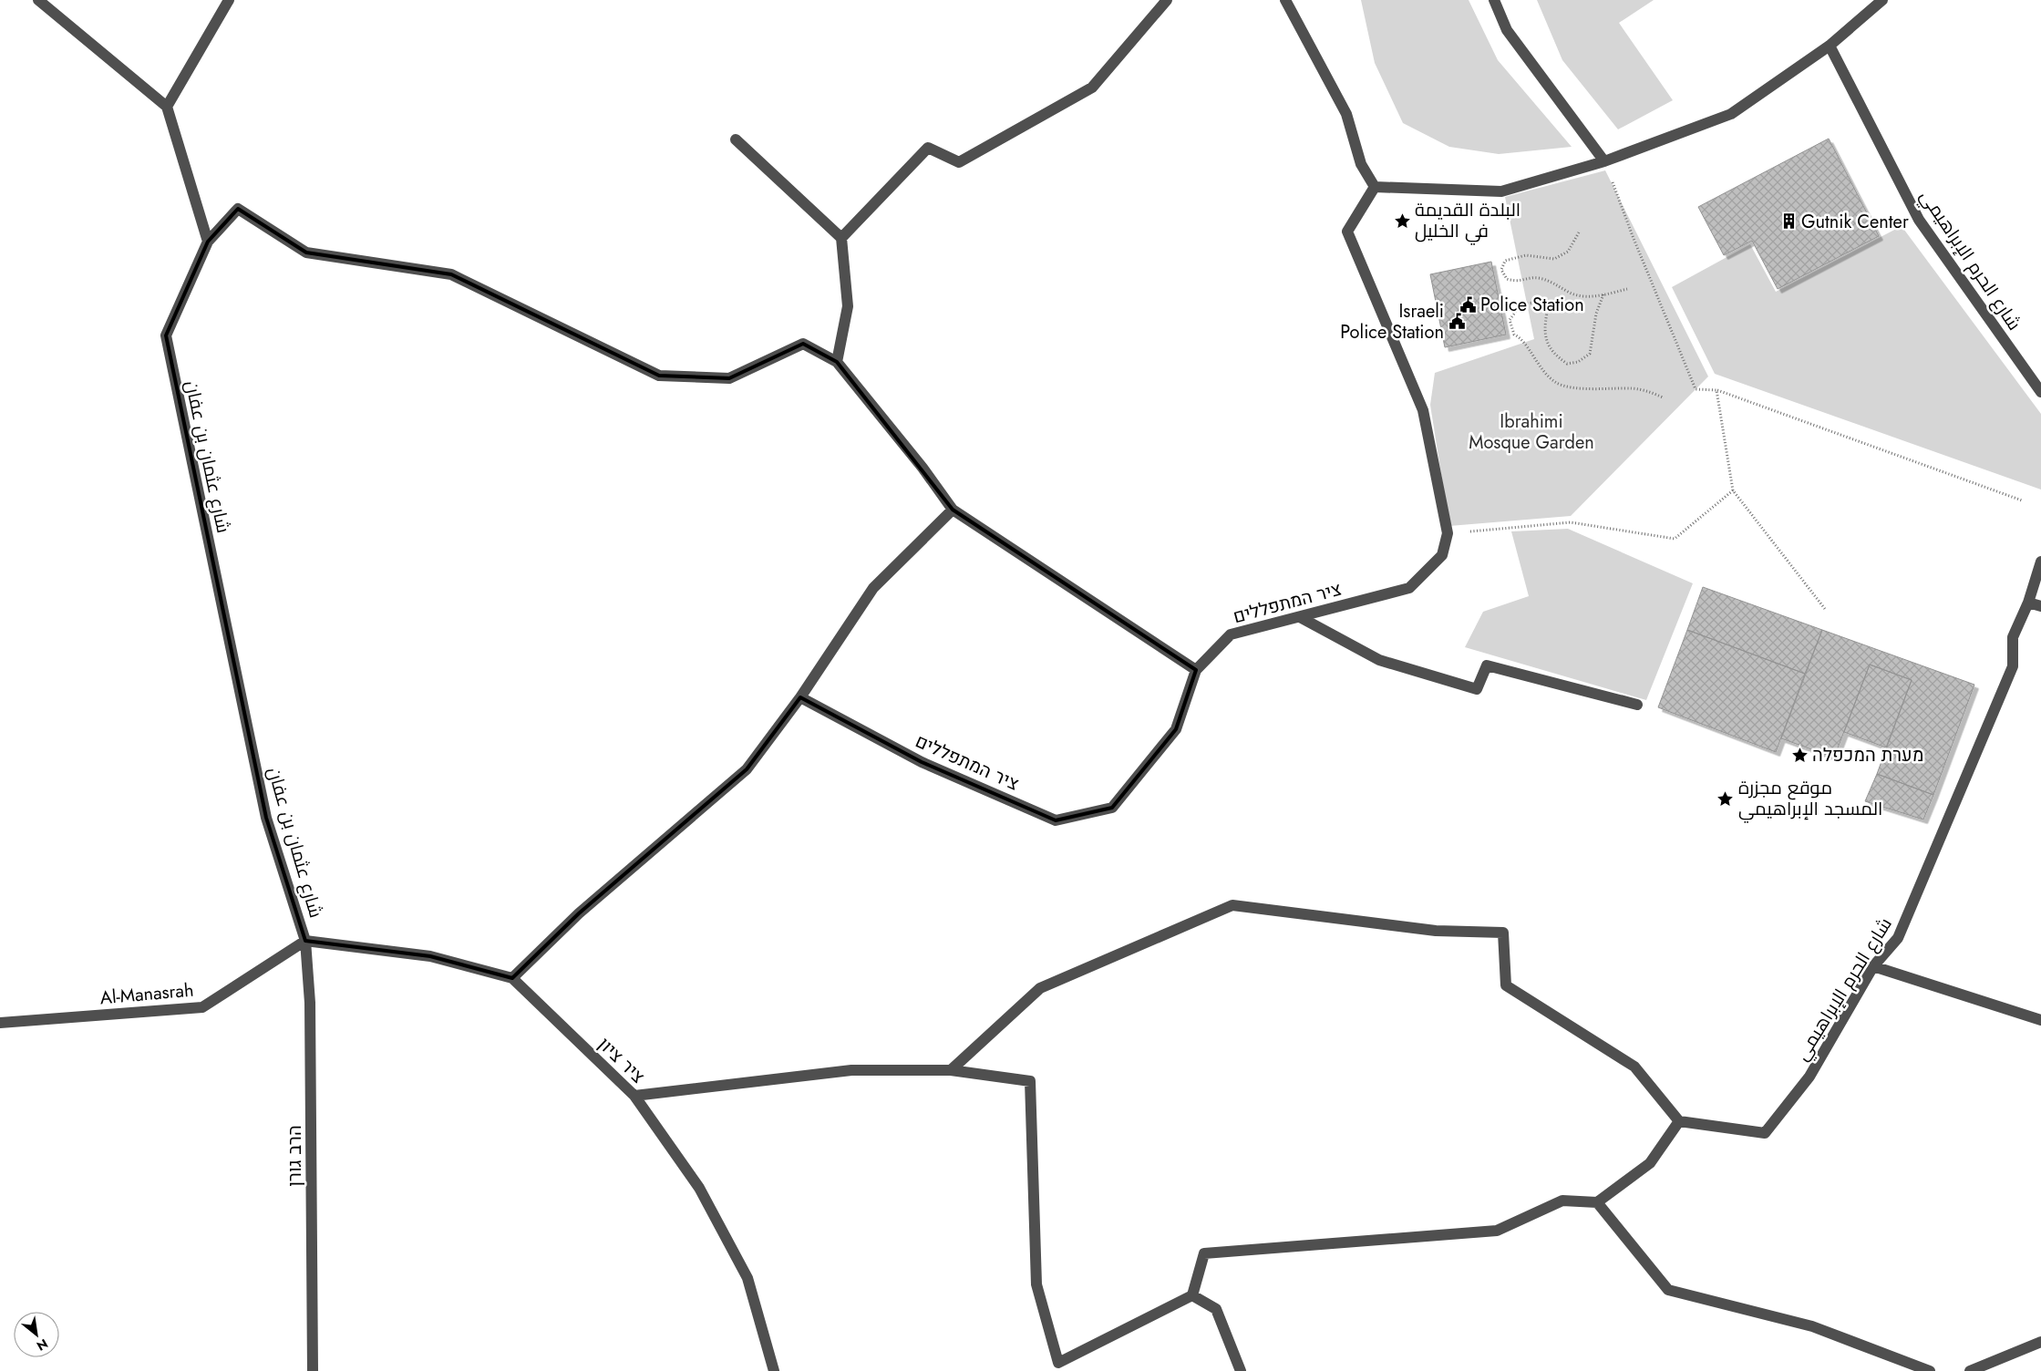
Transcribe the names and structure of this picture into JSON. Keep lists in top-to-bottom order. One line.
{"streets":{"street":["شارع الحرم الإبراهيمي","شارع عثمان بن عفان","ציר המתפללים","Al-Manasrah","ציר ציון","הרב גורן"]},"crossings":[["شارع عثمان بن عفان","Al-Manasrah"],["شارع عثمان بن عفان","ציר ציון"],["شارع عثمان بن عفان","הרב גורן"],["Al-Manasrah","ציר ציון"],["Al-Manasrah","הרב גורן"],["ציר ציון","הרב גורן"]],"parks":["Ibrahimi Mosque Garden"],"places":{"place":["البلدة القديمة في الخليل","מערת המכפלה","موقع مجزرة المسجد الإبراهيمي"],"building":["Gutnik Center"],"public building":["Police Station","Israeli Police Station"]},"north":"bottom right"}
